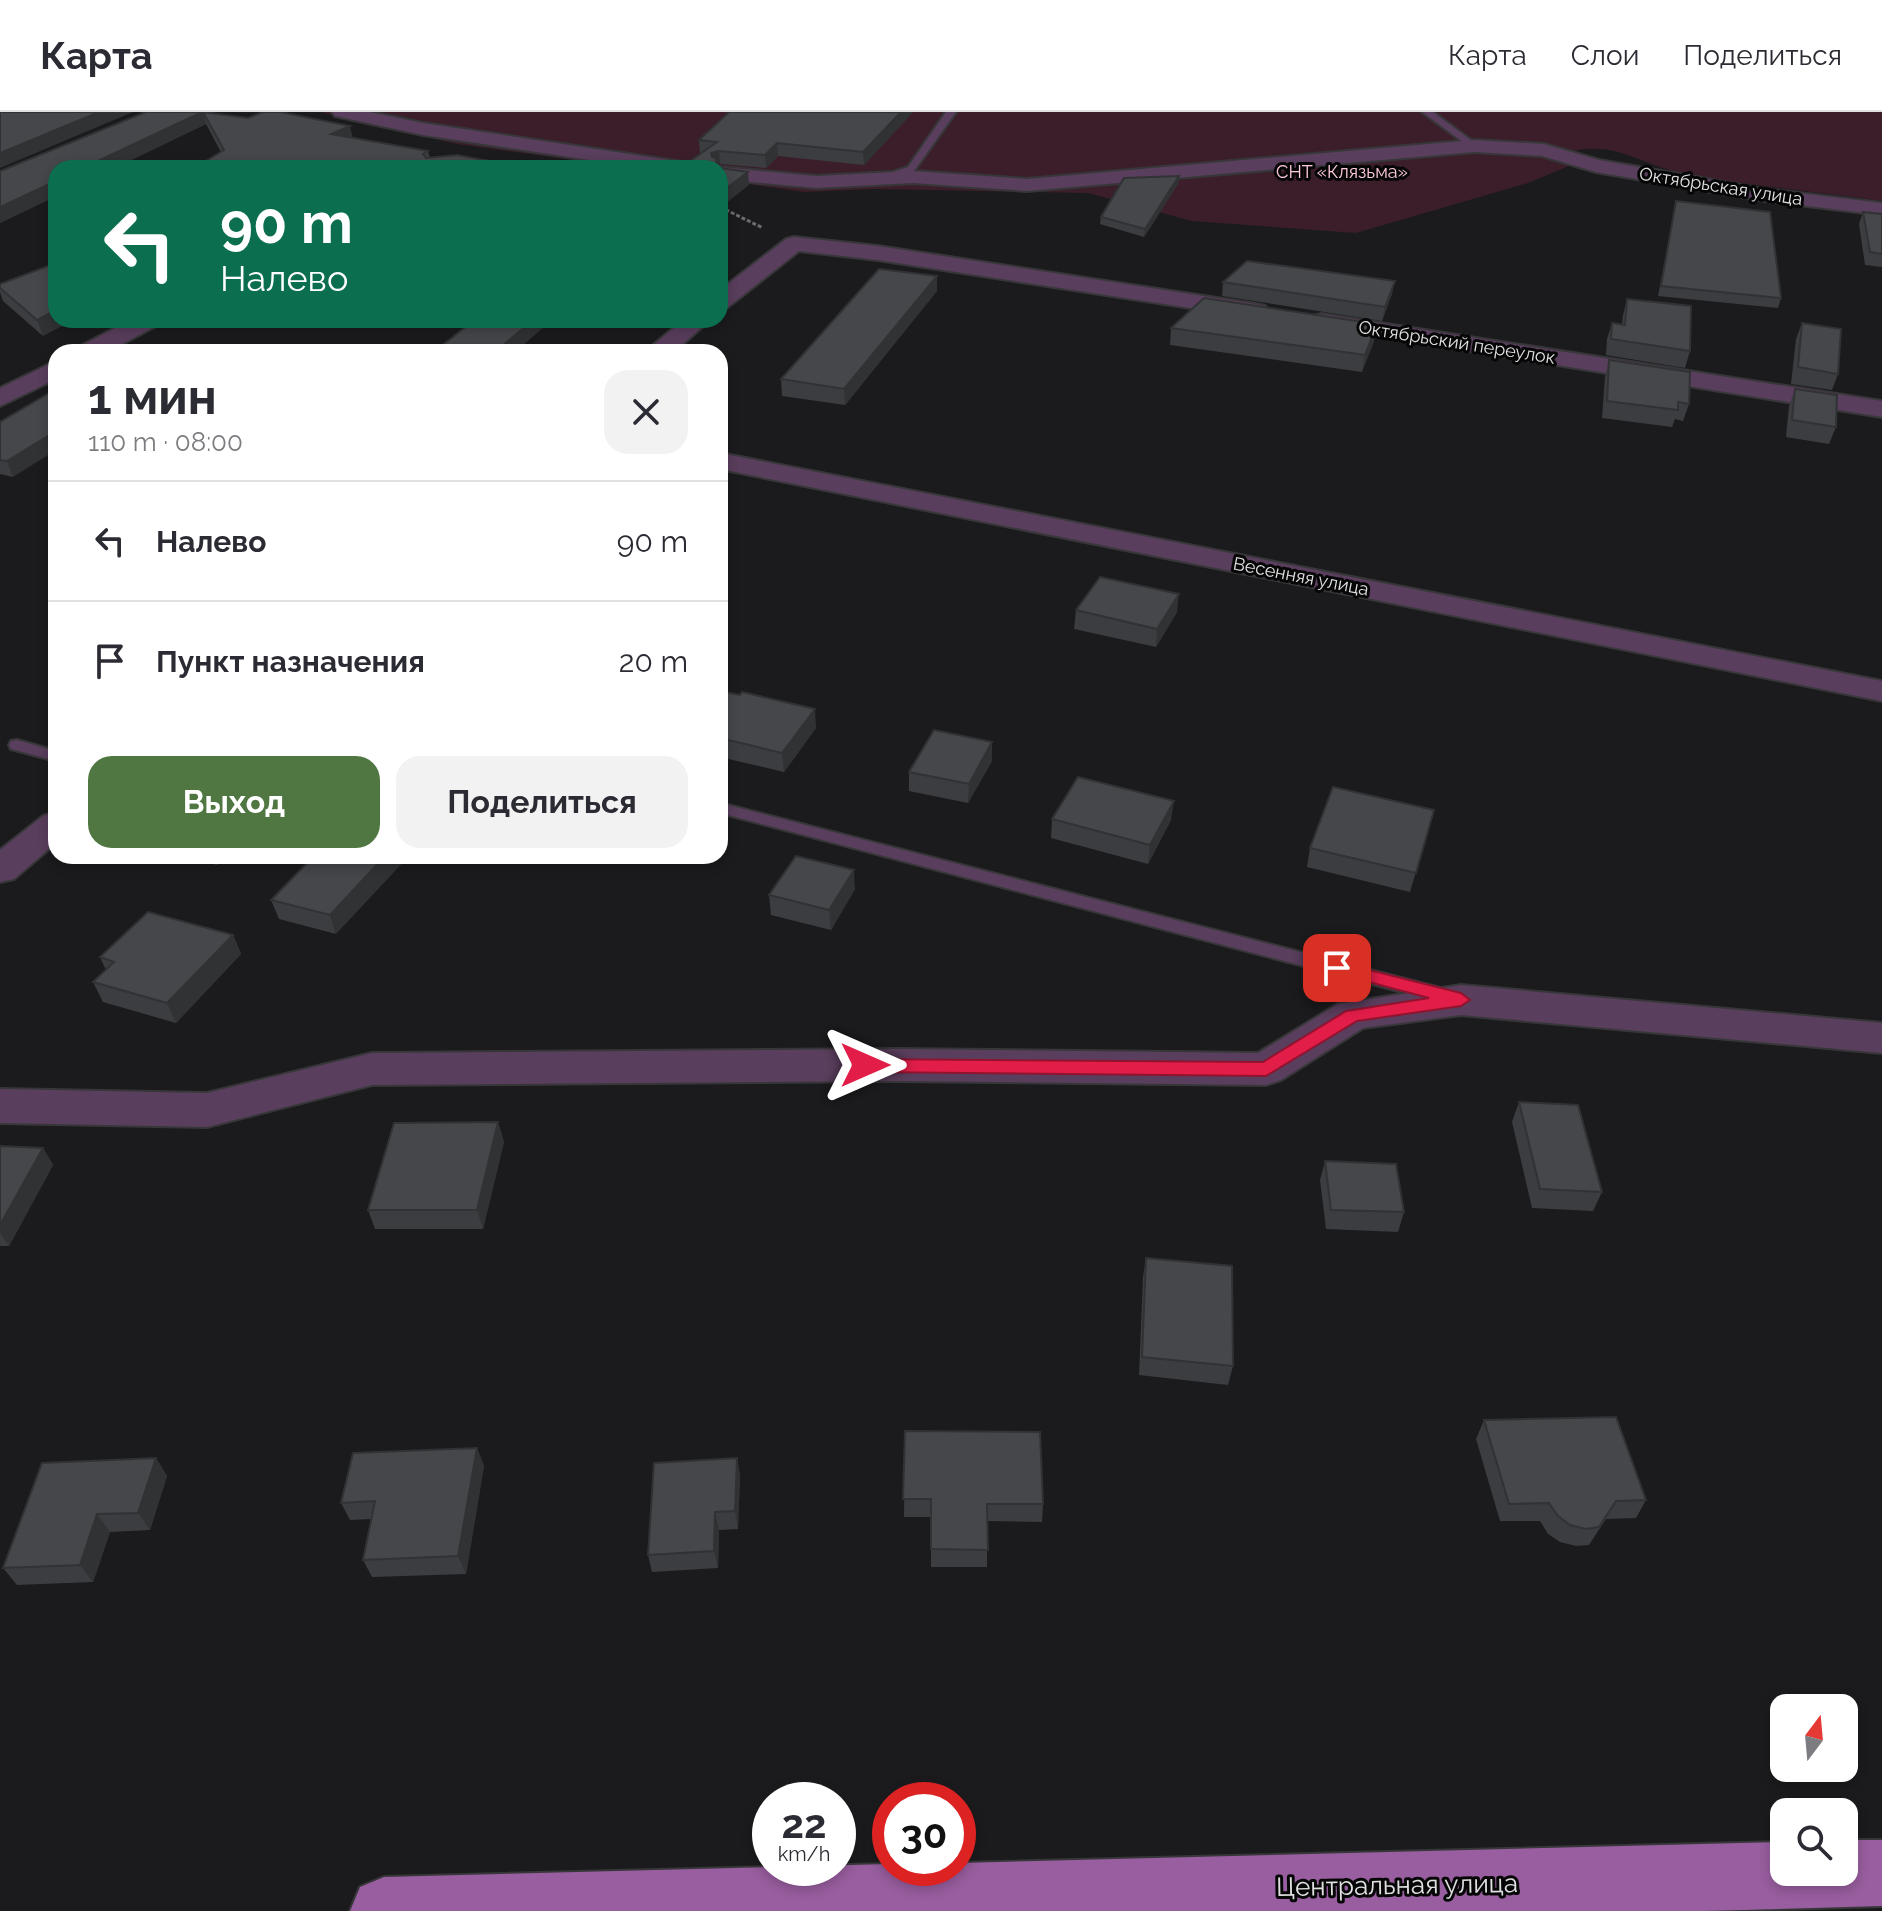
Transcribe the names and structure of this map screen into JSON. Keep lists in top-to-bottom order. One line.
{"streets":{"main road":["Центральная улица"],"street":["Октябрьская улица","Октябрьский переулок","Весенняя улица"]},"parks":["СНТ «Клязьма»"],"north":"top","page":{"header":"Карта","nav":["Карта","Слои","Поделиться"],"turn":["90 m","Налево"],"heading":["1 мин","110 m · 08:00"],"list":[{"name":"Налево","value":"90 m"},{"name":"Пункт назначения","value":"20 m"}],"buttons":["Выход","Поделиться"],"speed":"22 km/h","limit":"30"}}
